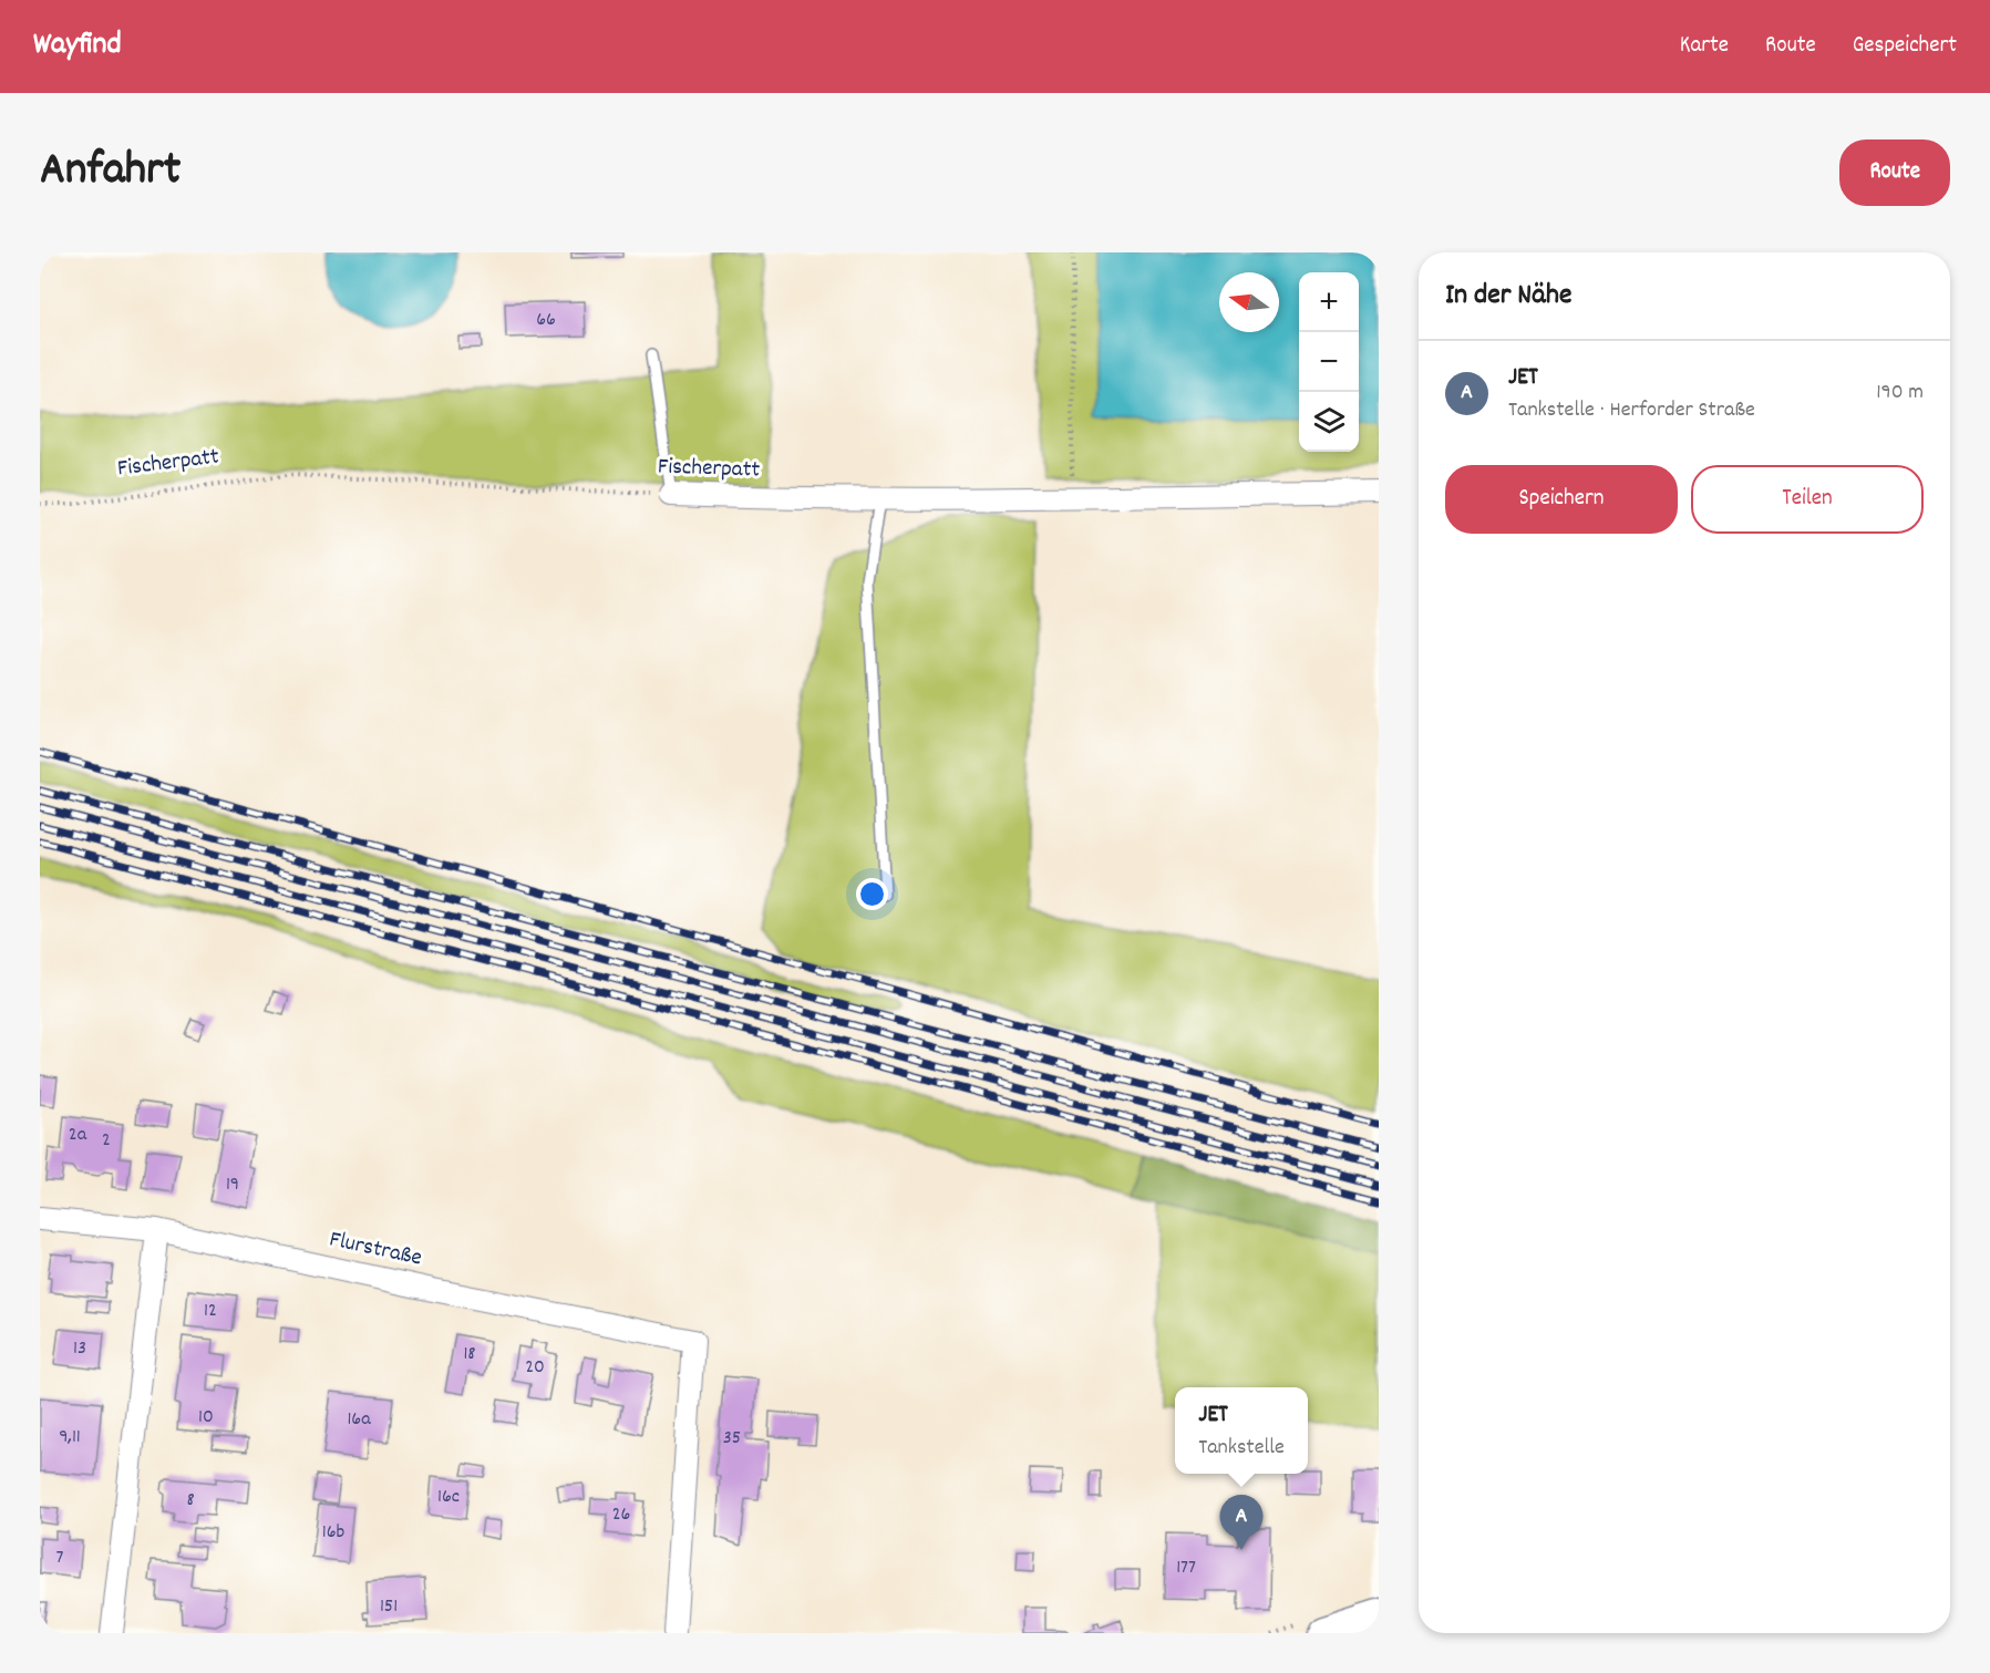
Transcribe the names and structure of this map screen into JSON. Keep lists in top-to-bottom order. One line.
{"streets":{"street":["Fischerpatt","Flurstraße"]},"house_numbers":["66","2a","2","19","12","13","18","20","10","16a","9,11","35","16c","8","26","16b","7","177","151"],"north":"left","page":{"header":"Wayfind","nav":["Karte","Route","Gespeichert"],"title":"Anfahrt","buttons":["Route",["Speichern","Teilen"]],"heading":"In der Nähe","map_buttons":["+","−"],"list":[{"mark":"A","name":"JET","note":"Tankstelle · Herforder Straße","value":"190 m"}],"popup":["JET","Tankstelle"],"pins":"A"}}
